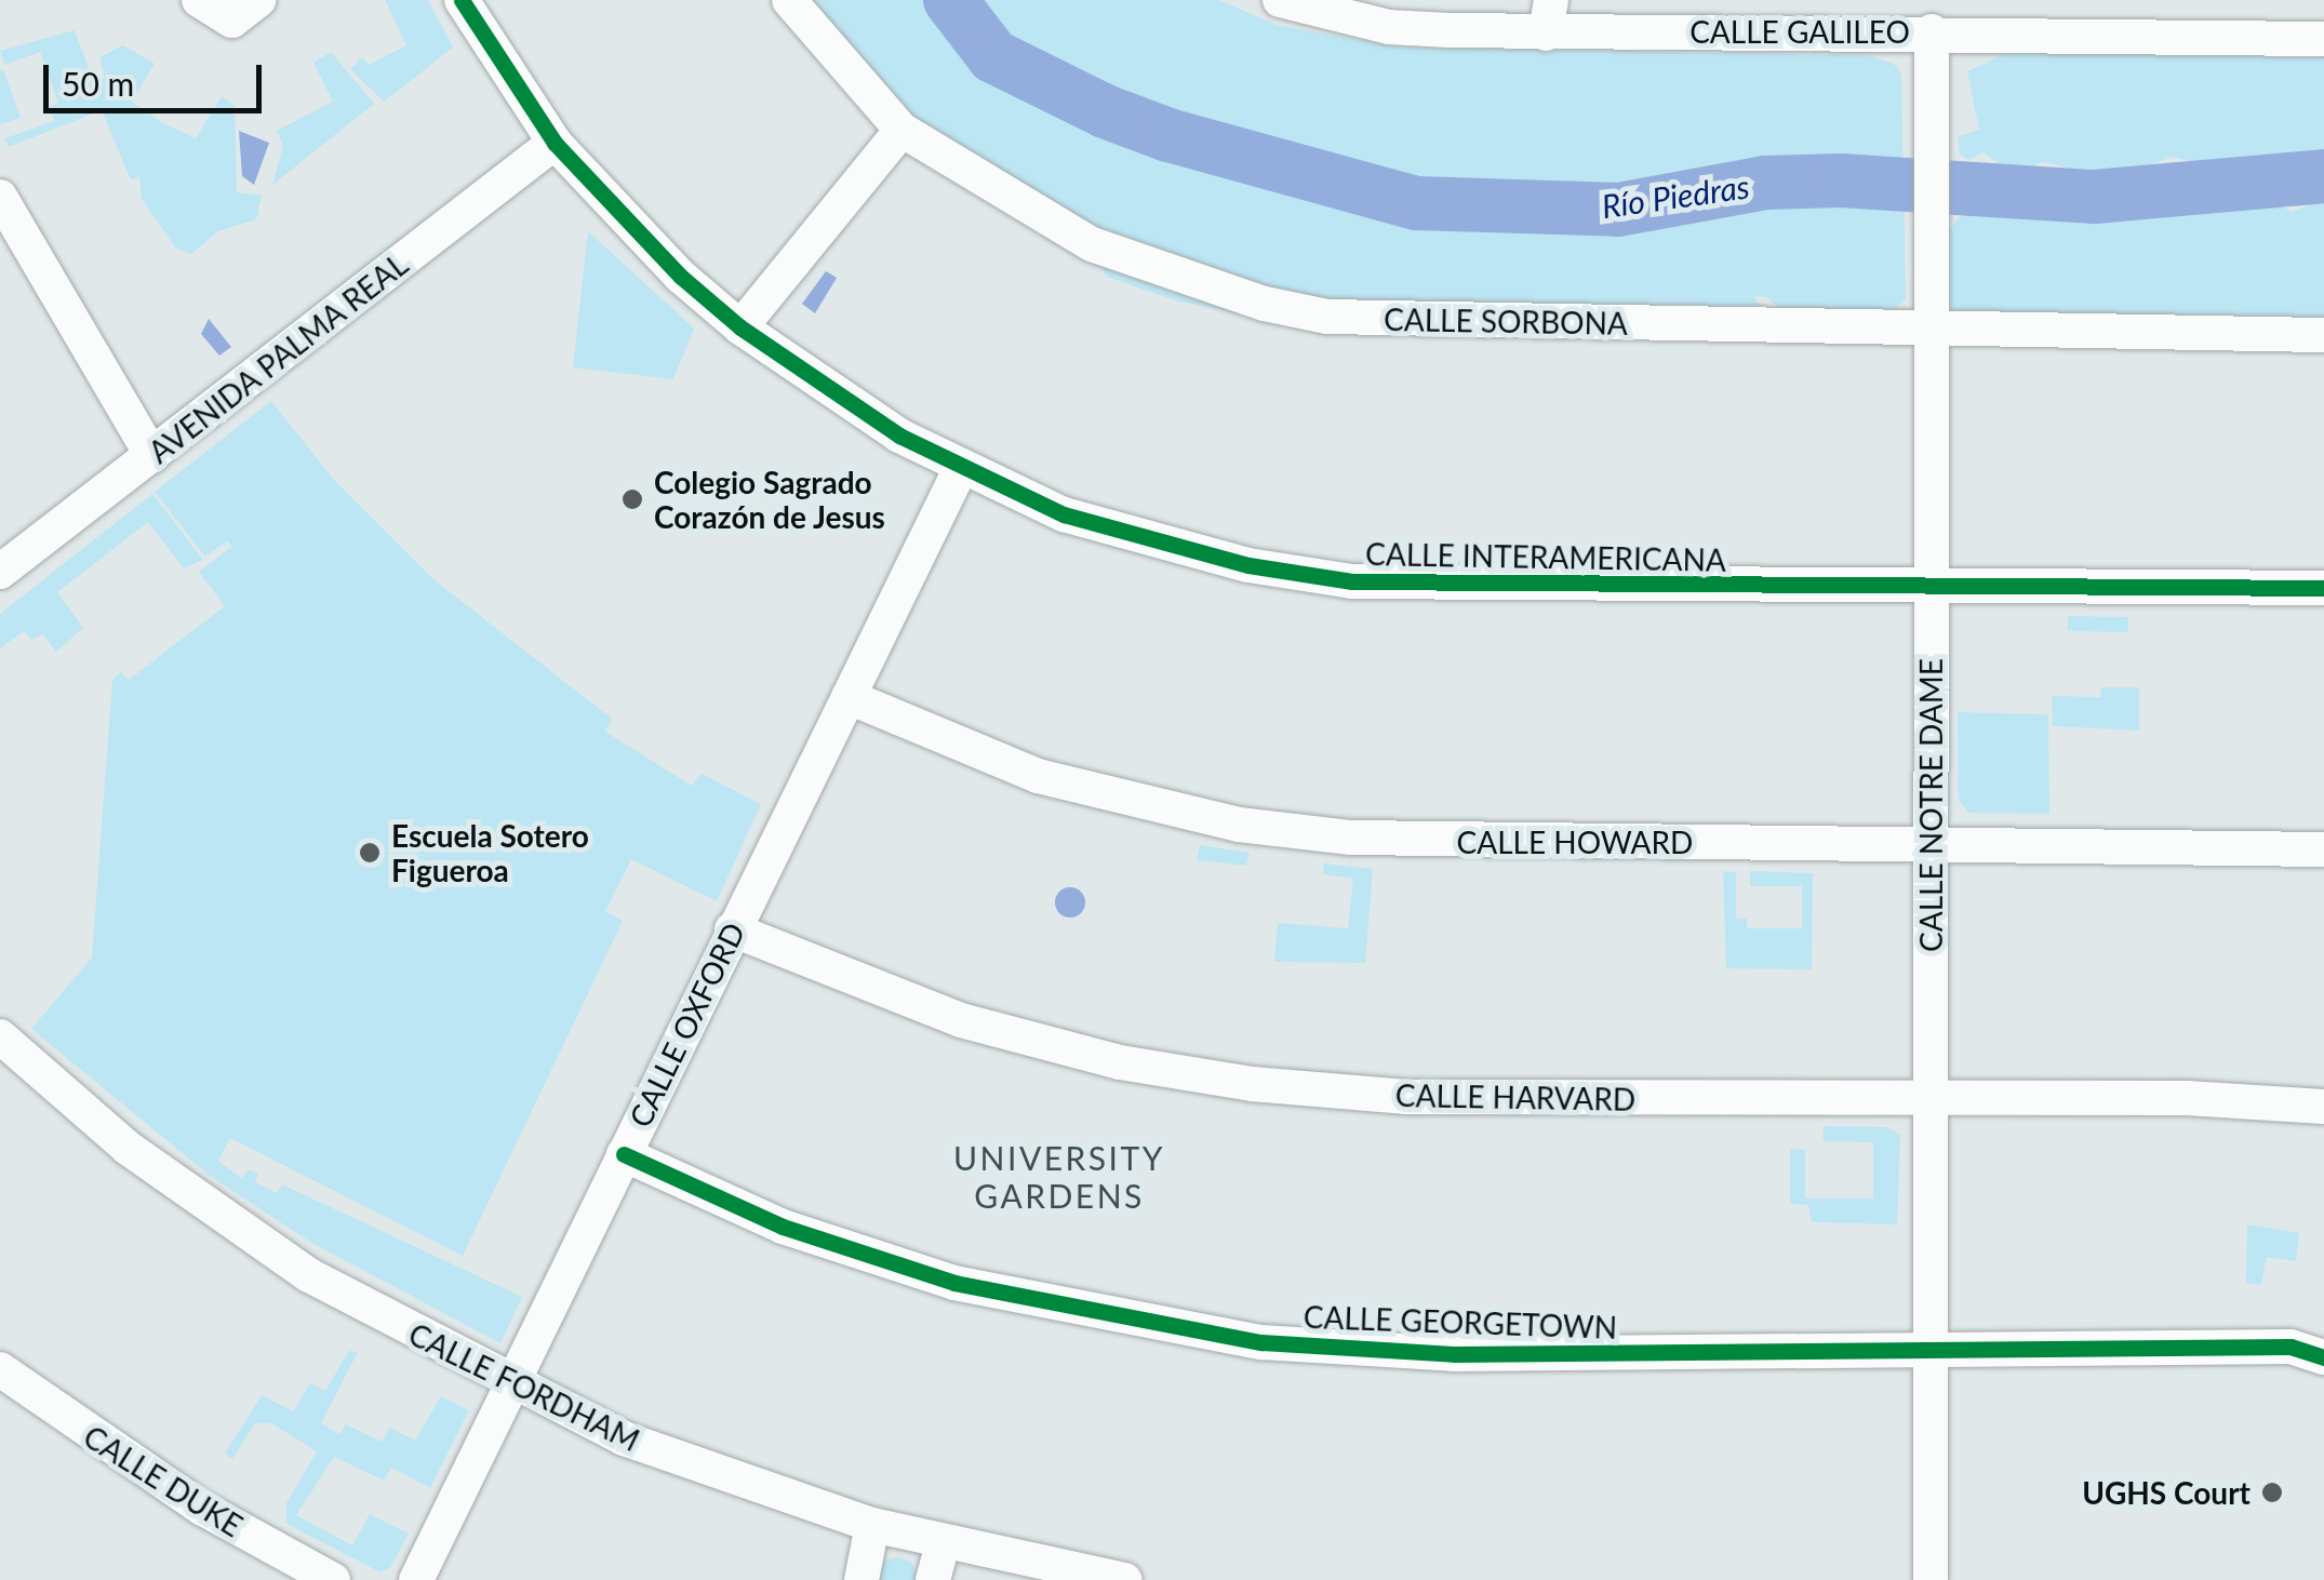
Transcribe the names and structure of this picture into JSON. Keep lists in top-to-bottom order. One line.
{"streets":{"street":["CALLE GALILEO","CALLE SORBONA","AVENIDA PALMA REAL","CALLE INTERAMERICANA","CALLE NOTRE DAME","CALLE HOWARD","CALLE OXFORD","CALLE HARVARD","CALLE GEORGETOWN","CALLE FORDHAM","CALLE DUKE"]},"crossings":[["CALLE GALILEO","CALLE NOTRE DAME"],["CALLE SORBONA","CALLE NOTRE DAME"],["AVENIDA PALMA REAL","CALLE INTERAMERICANA"],["CALLE INTERAMERICANA","CALLE NOTRE DAME"],["CALLE INTERAMERICANA","CALLE OXFORD"],["CALLE NOTRE DAME","CALLE HOWARD"],["CALLE NOTRE DAME","CALLE HARVARD"],["CALLE NOTRE DAME","CALLE GEORGETOWN"],["CALLE HOWARD","CALLE OXFORD"],["CALLE OXFORD","CALLE HARVARD"],["CALLE OXFORD","CALLE GEORGETOWN"],["CALLE OXFORD","CALLE FORDHAM"]],"districts":["UNIVERSITY GARDENS"],"water":["Río Piedras"],"places":["Colegio Sagrado Corazón de Jesus","Escuela Sotero Figueroa","UGHS Court"],"scale_bar":"50 m"}
